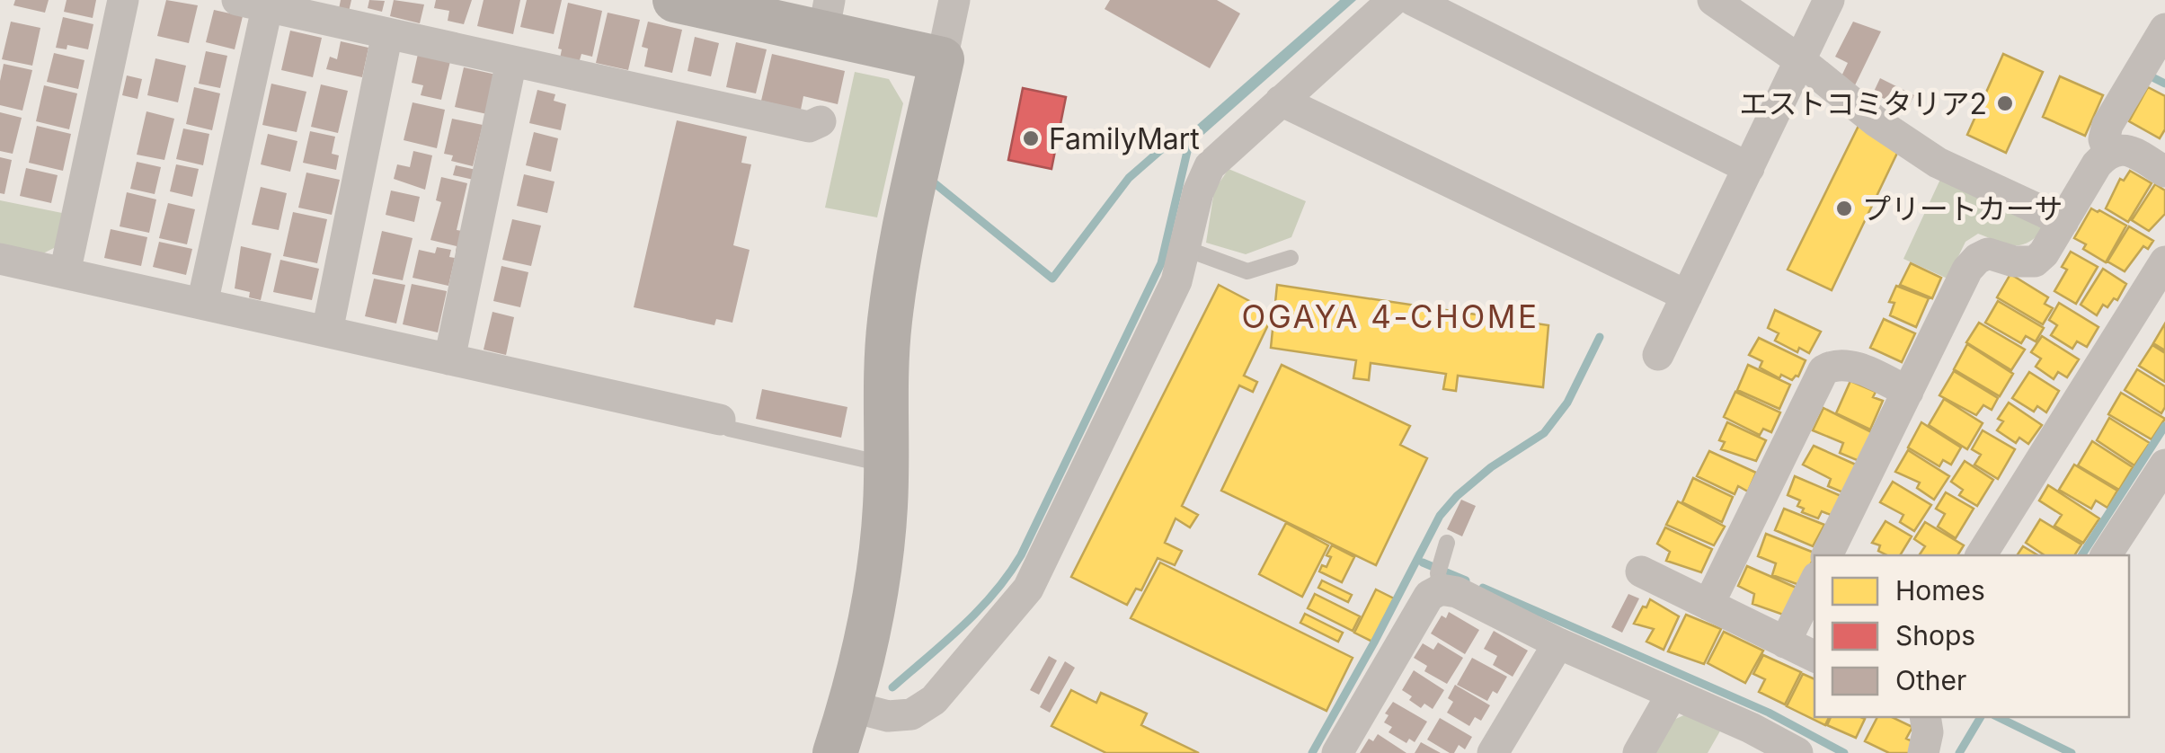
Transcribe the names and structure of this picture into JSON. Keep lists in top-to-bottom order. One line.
{"districts":["OGAYA 4-CHOME"],"places":["エストコミタリア2","FamilyMart","プリートカーサ"],"legend":["Homes","Shops","Other"]}
